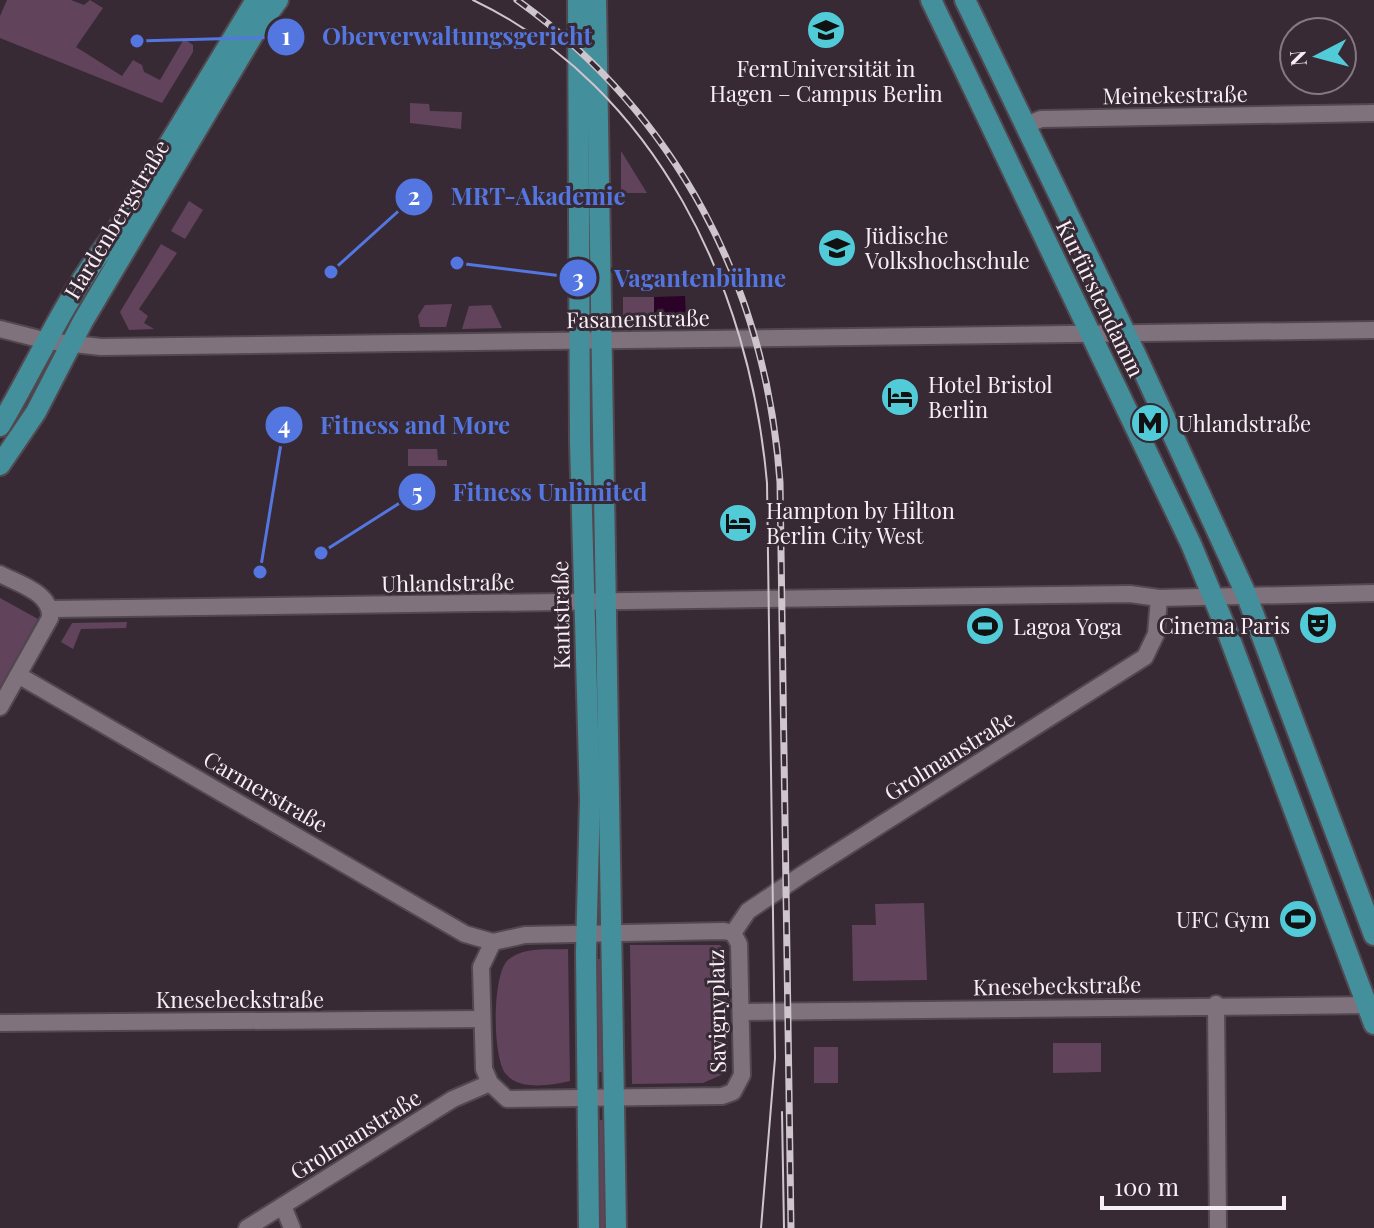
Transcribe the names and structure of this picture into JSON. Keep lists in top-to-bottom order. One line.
{"streets":{"main road":["Hardenbergstraße","Kurfürstendamm","Kantstraße"],"street":["Meinekestraße","Fasanenstraße","Uhlandstraße","Grolmanstraße","Carmerstraße","Knesebeckstraße","Savignyplatz"]},"crossings":[["Meinekestraße","Kurfürstendamm"],["Hardenbergstraße","Fasanenstraße"],["Kurfürstendamm","Fasanenstraße"],["Kurfürstendamm","Uhlandstraße"],["Kurfürstendamm","Knesebeckstraße"],["Fasanenstraße","Kantstraße"],["Uhlandstraße","Kantstraße"],["Uhlandstraße","Grolmanstraße"],["Kantstraße","Savignyplatz"],["Grolmanstraße","Savignyplatz"],["Carmerstraße","Savignyplatz"],["Knesebeckstraße","Savignyplatz"]],"places":{"school or university":["FernUniversität in Hagen – Campus Berlin","Jüdische Volkshochschule"],"other":["Oberverwaltungsgericht","Vagantenbühne","MRT-Akademie","Fitness Unlimited","Fitness and More"],"hotel":["Hotel Bristol Berlin","Hampton by Hilton Berlin City West"],"metro station":["Uhlandstraße"],"theatre":["Cinema Paris"],"sports":["Lagoa Yoga","UFC Gym"]},"scale_bar":"100 m","north":"left"}
